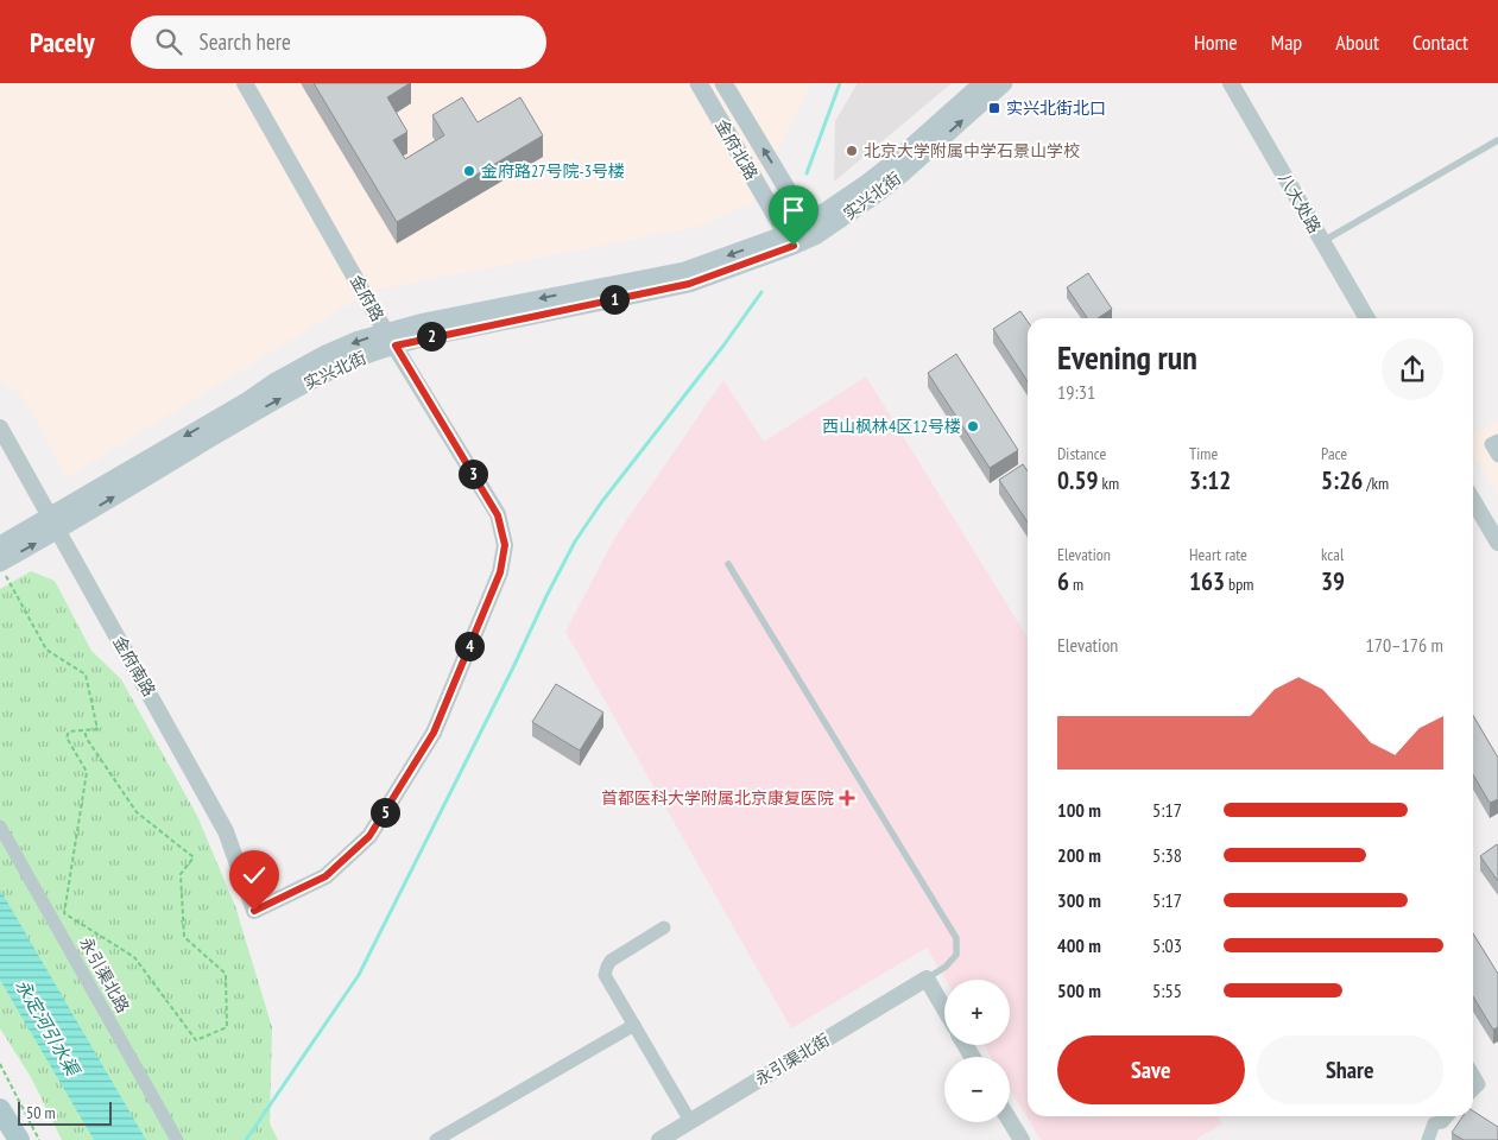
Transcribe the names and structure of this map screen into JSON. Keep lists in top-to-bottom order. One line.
{"streets":{"main road":["金府北路","实兴北街"],"street":["八大处路","金府路","金府南路","永引渠北路","永引渠北街"]},"crossings":[["金府北路","实兴北街"],["实兴北街","金府路"],["实兴北街","金府南路"],["金府路","金府南路"]],"water":["永定河引水渠"],"places":{"transit":["实兴北街北口"],"other":["北京大学附属中学石景山学校","金府路27号院-3号楼","西山枫林4区12号楼"],"health":["首都医科大学附属北京康复医院"]},"scale_bar":"50 m","page":{"header":"Pacely","search":"Search here","nav":["Home","Map","About","Contact"],"pins":["1","2","3","4","5"],"heading":["Evening run","19:31"],"stats":[["Distance","0.59 km"],["Time","3:12"],["Pace","5:26 /km"],["Elevation","6 m"],["Heart rate","163 bpm"],["kcal","39"]],"chart":["Elevation","170–176 m"],"list":[{"name":"100 m","note":"5:17"},{"name":"200 m","note":"5:38"},{"name":"300 m","note":"5:17"},{"name":"400 m","note":"5:03"},{"name":"500 m","note":"5:55"}],"map_buttons":["+","−"],"buttons":["Save","Share"],"scale":"50 m"}}
